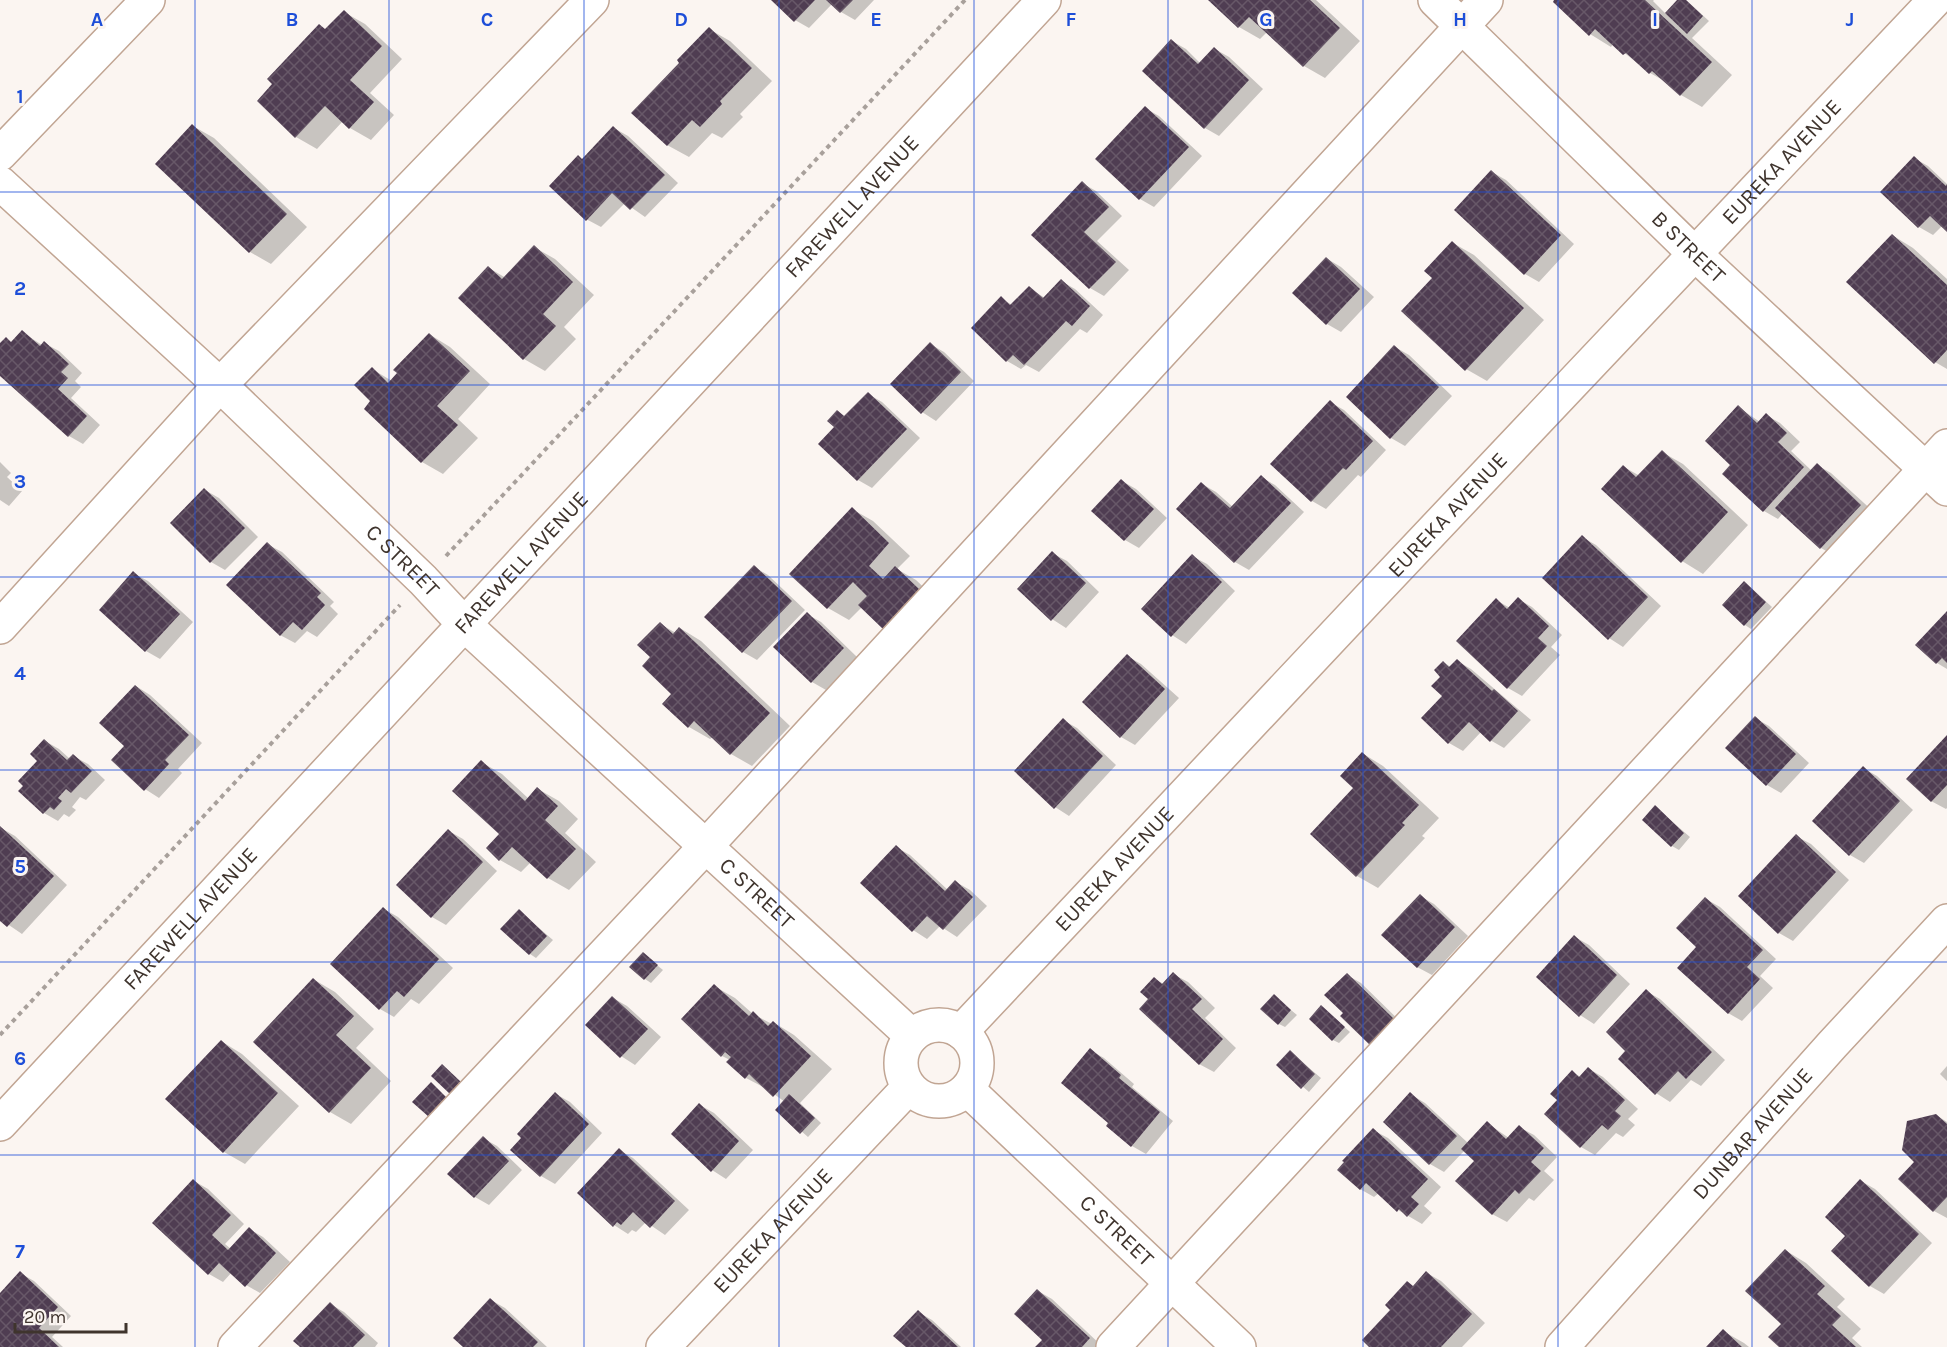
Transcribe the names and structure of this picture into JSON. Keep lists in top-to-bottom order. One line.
{"streets":{"street":["EUREKA AVENUE","FAREWELL AVENUE","B STREET","C STREET","DUNBAR AVENUE"]},"crossings":[["EUREKA AVENUE","B STREET"],["EUREKA AVENUE","C STREET"],["FAREWELL AVENUE","C STREET"]],"scale_bar":"20 m","grid":{"columns":["A","B","C","D","E","F","G","H","I","J"],"rows":["1","2","3","4","5","6","7"]}}
